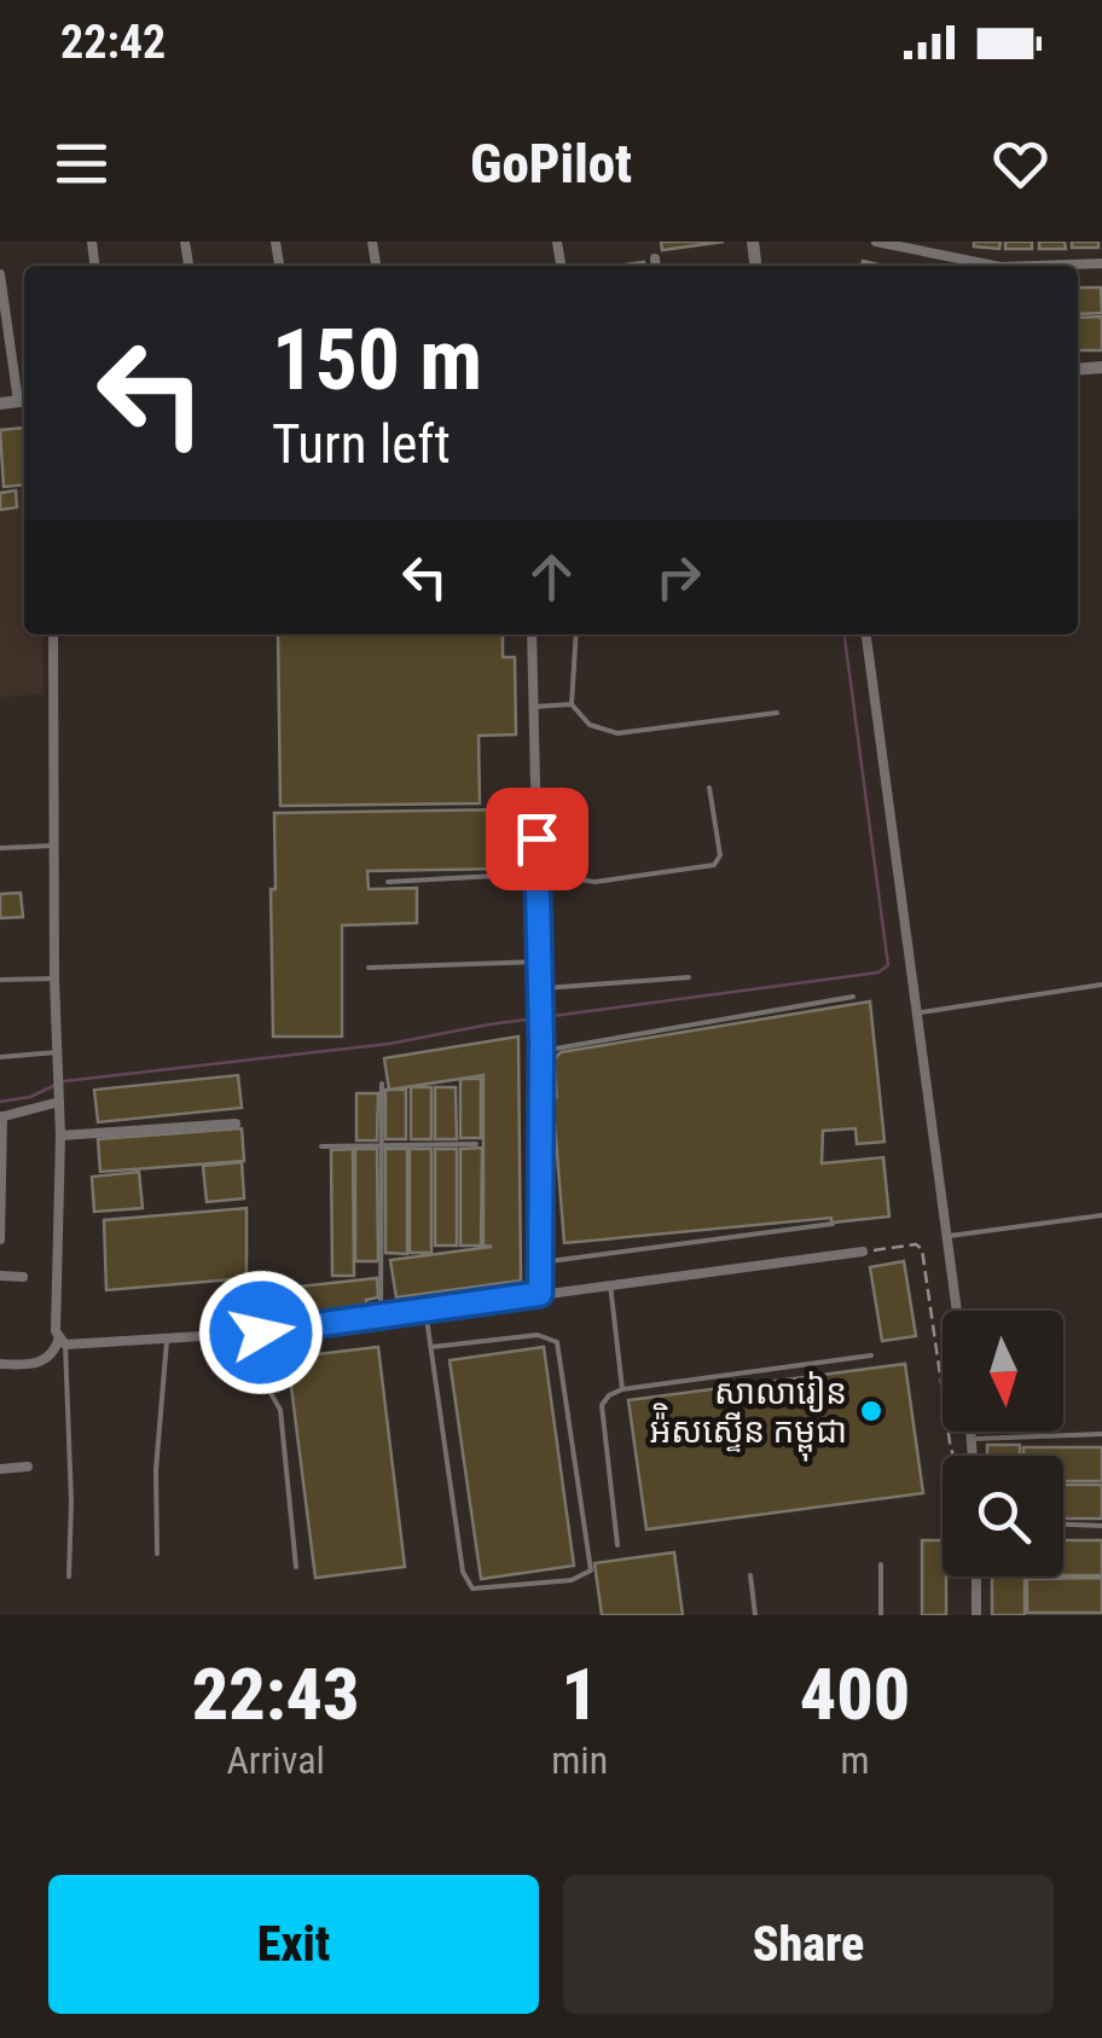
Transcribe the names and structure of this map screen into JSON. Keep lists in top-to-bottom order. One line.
{"places":["សាលារៀន អ៉ិសស្ទើន កម្ពុជា"],"north":"bottom","page":{"status":"22:42","header":"GoPilot","turn":["150 m","Turn left"],"eta":["22:43","Arrival","1","min","400","m"],"buttons":["Exit","Share"]}}
